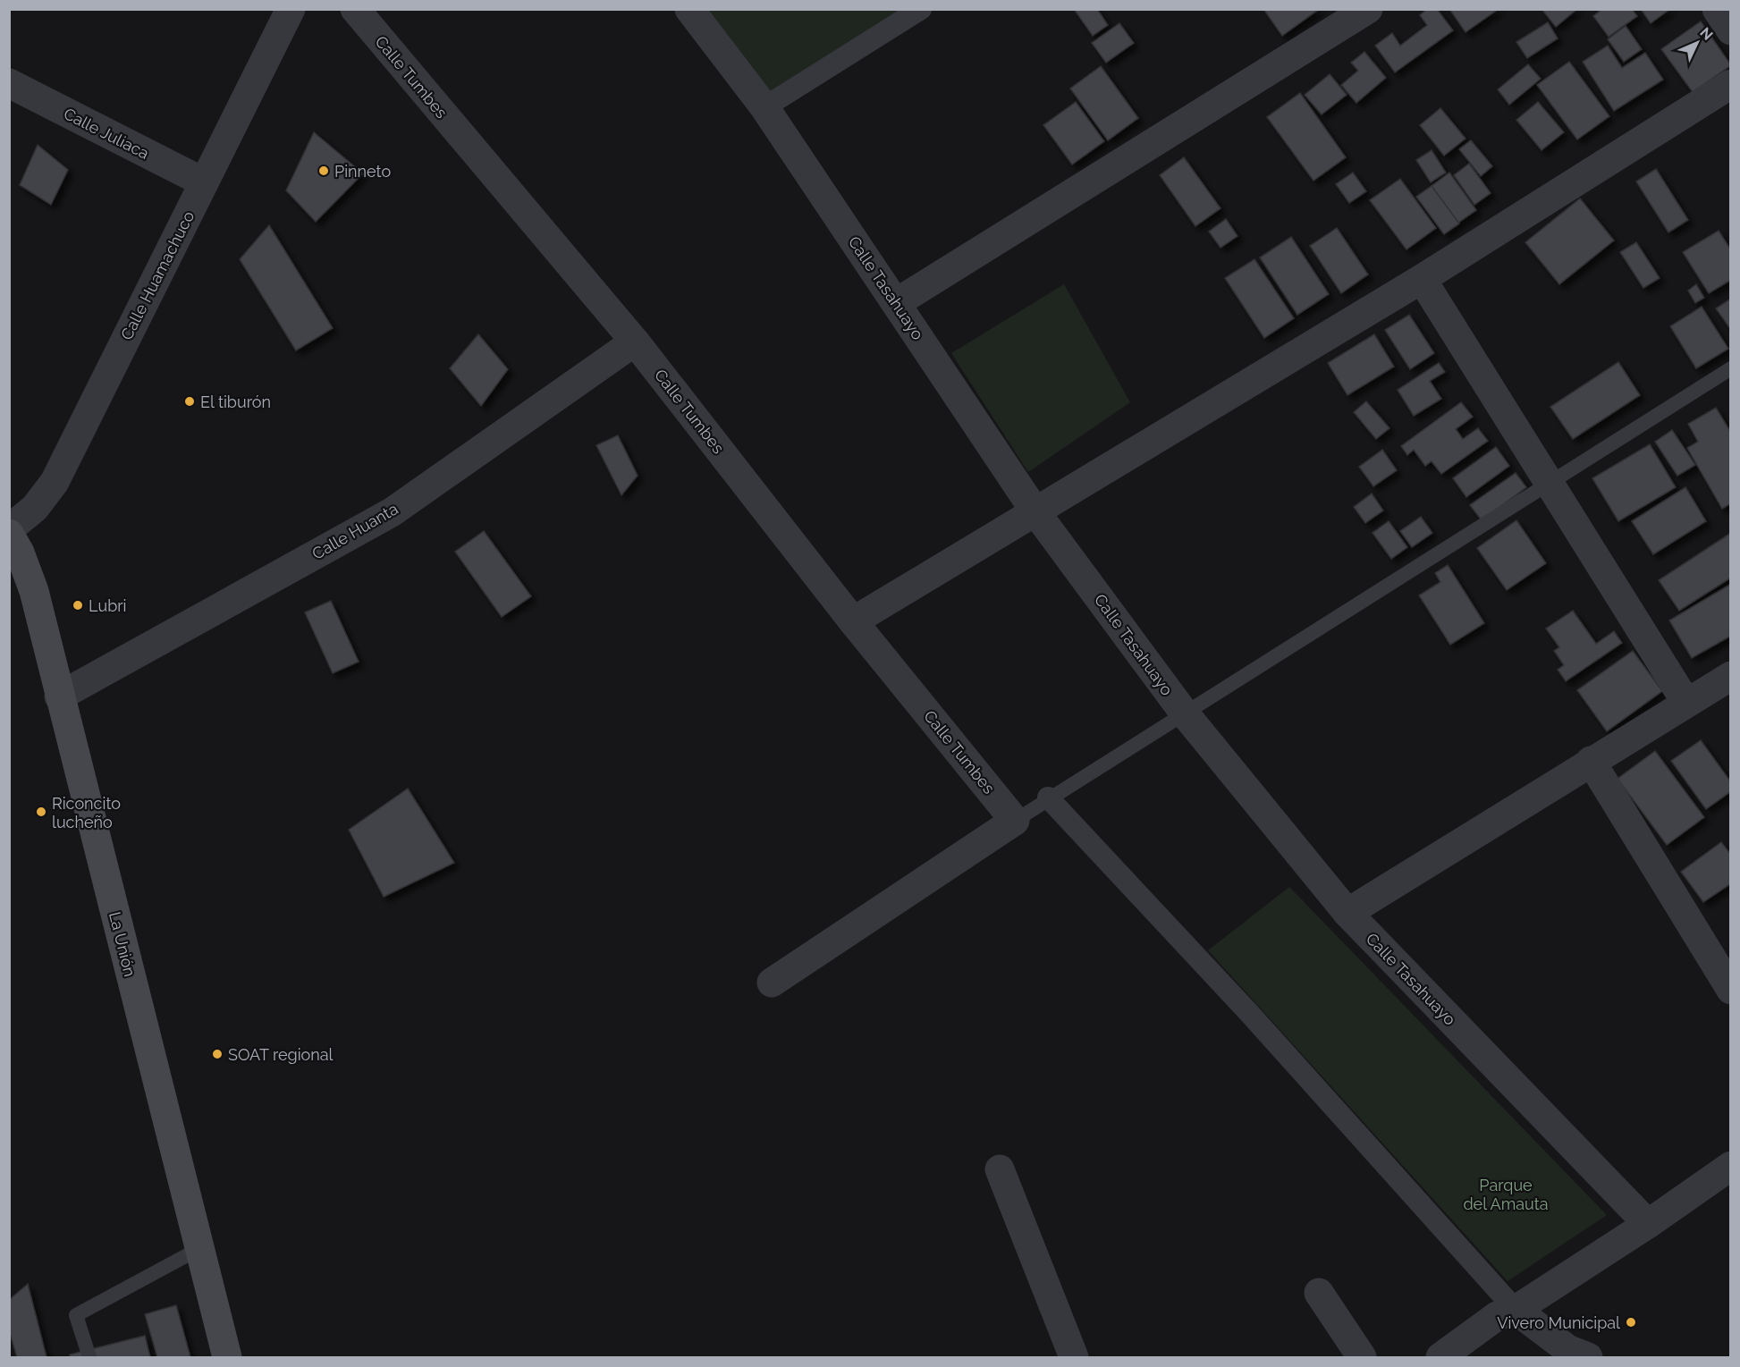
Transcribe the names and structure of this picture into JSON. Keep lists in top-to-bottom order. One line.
{"streets":{"main road":["La Unión"],"street":["Calle Tumbes","Calle Juliaca","Calle Huamachuco","Calle Tasahuayo","Calle Huanta"]},"crossings":[["Calle Tumbes","Calle Huanta"],["Calle Juliaca","Calle Huamachuco"],["Calle Huamachuco","La Unión"],["Calle Huanta","La Unión"]],"parks":["Parque del Amauta"],"places":["Pinneto","El tiburón","Lubri","Riconcito lucheño","SOAT regional","Vivero Municipal"],"north":"top right"}
